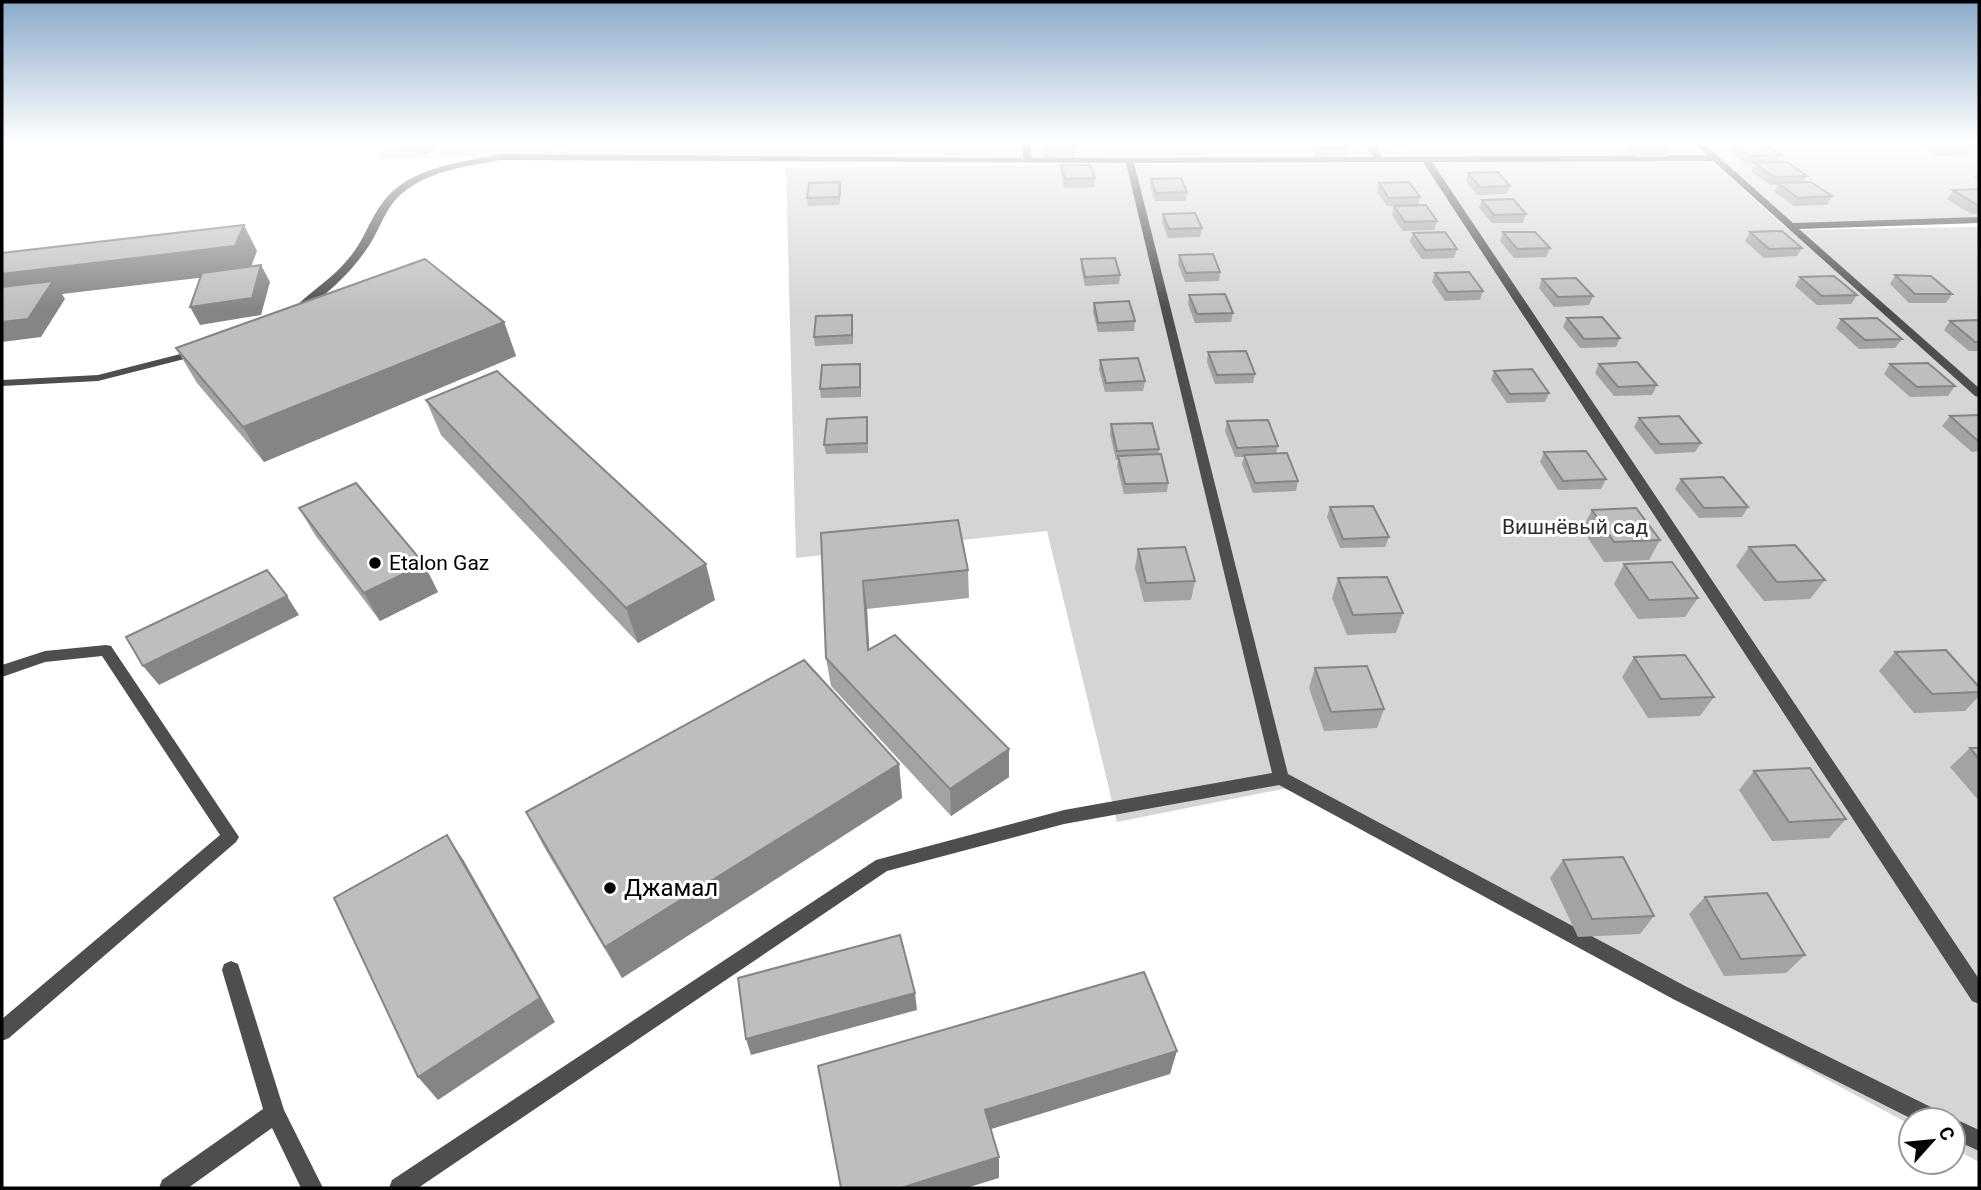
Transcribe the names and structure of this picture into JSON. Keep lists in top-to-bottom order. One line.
{"parks":["Вишнёвый сад"],"places":["Etalon Gaz","Джамал"],"north":"top right"}
